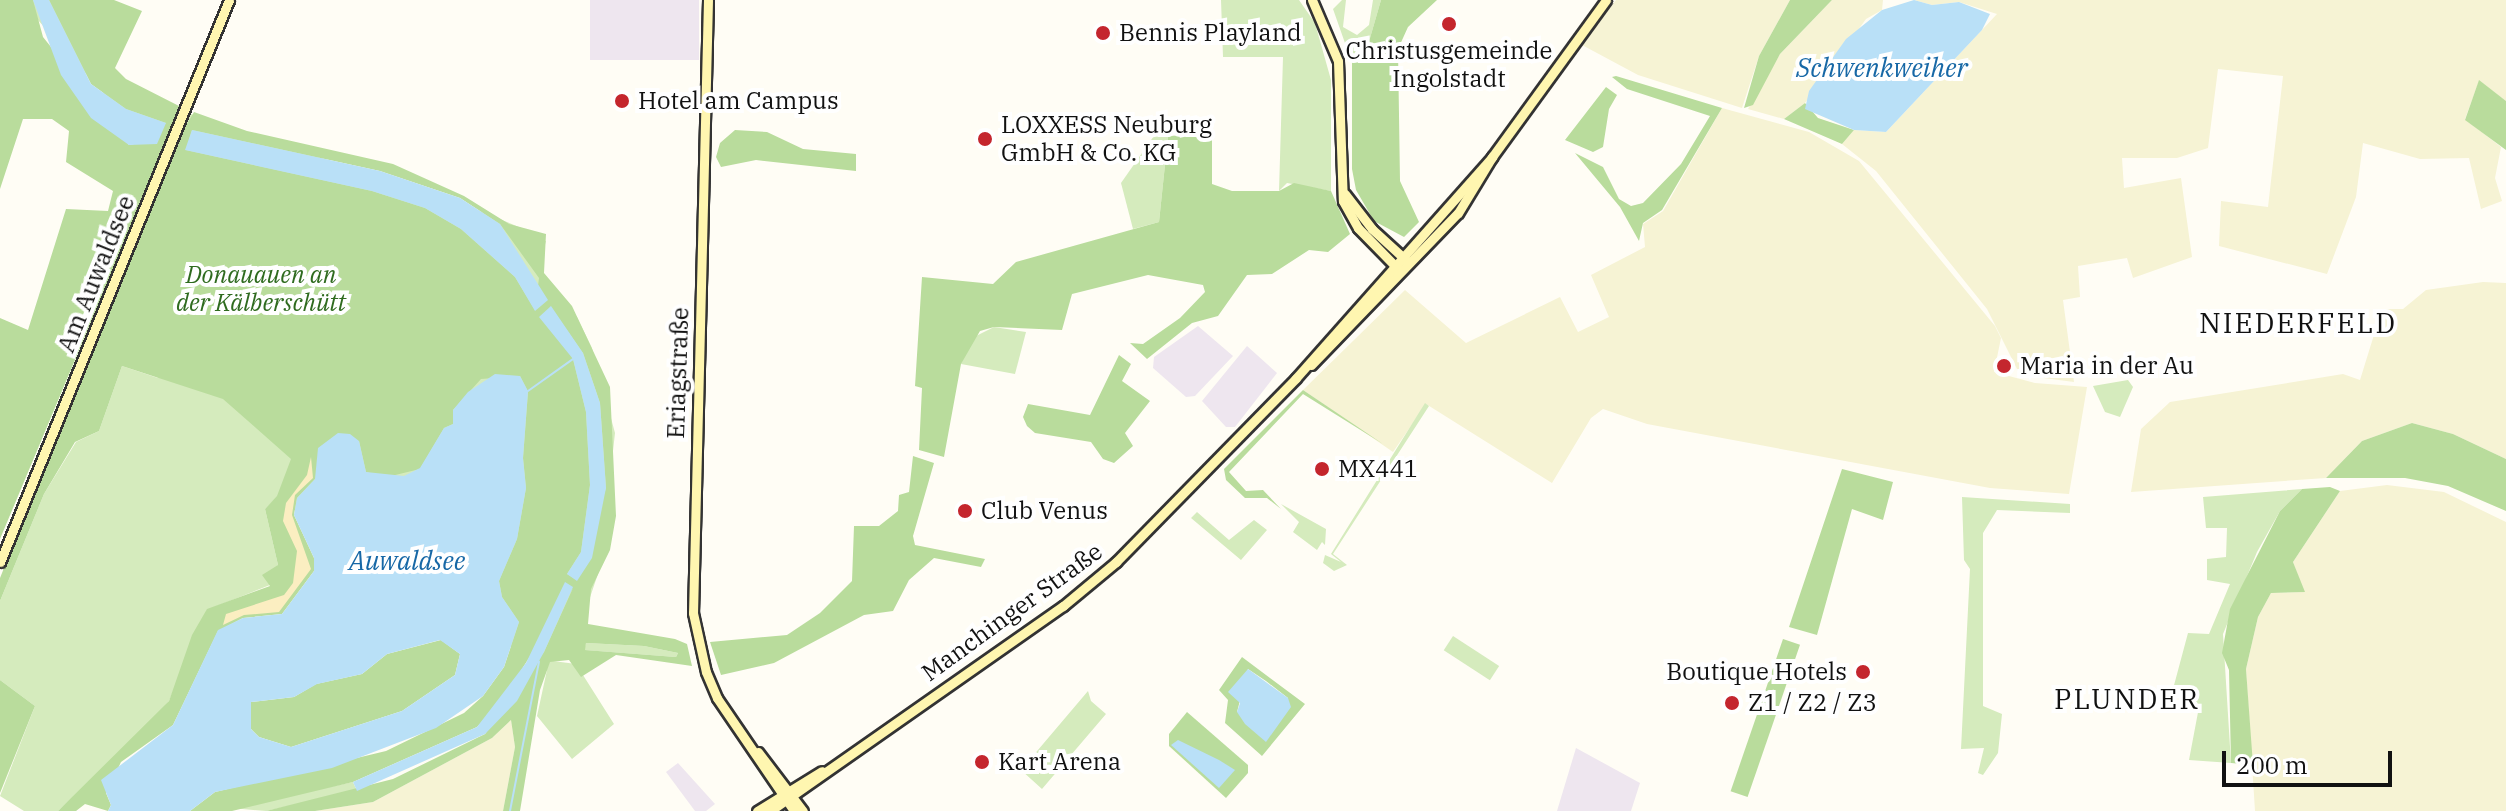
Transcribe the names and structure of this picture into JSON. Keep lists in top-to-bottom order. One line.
{"streets":{"street":["Am Auwaldsee","Eriagstraße","Manchinger Straße"]},"crossings":[["Eriagstraße","Manchinger Straße"]],"districts":["NIEDERFELD","PLUNDER"],"water":["Schwenkweiher","Auwaldsee"],"parks":["Donauauen an der Kälberschütt"],"places":["Christusgemeinde Ingolstadt","Bennis Playland","Hotel am Campus","LOXXESS Neuburg GmbH & Co. KG","Maria in der Au","MX441","Club Venus","Boutique Hotels","Z1 / Z2 / Z3","Kart Arena"],"scale_bar":"200 m"}
